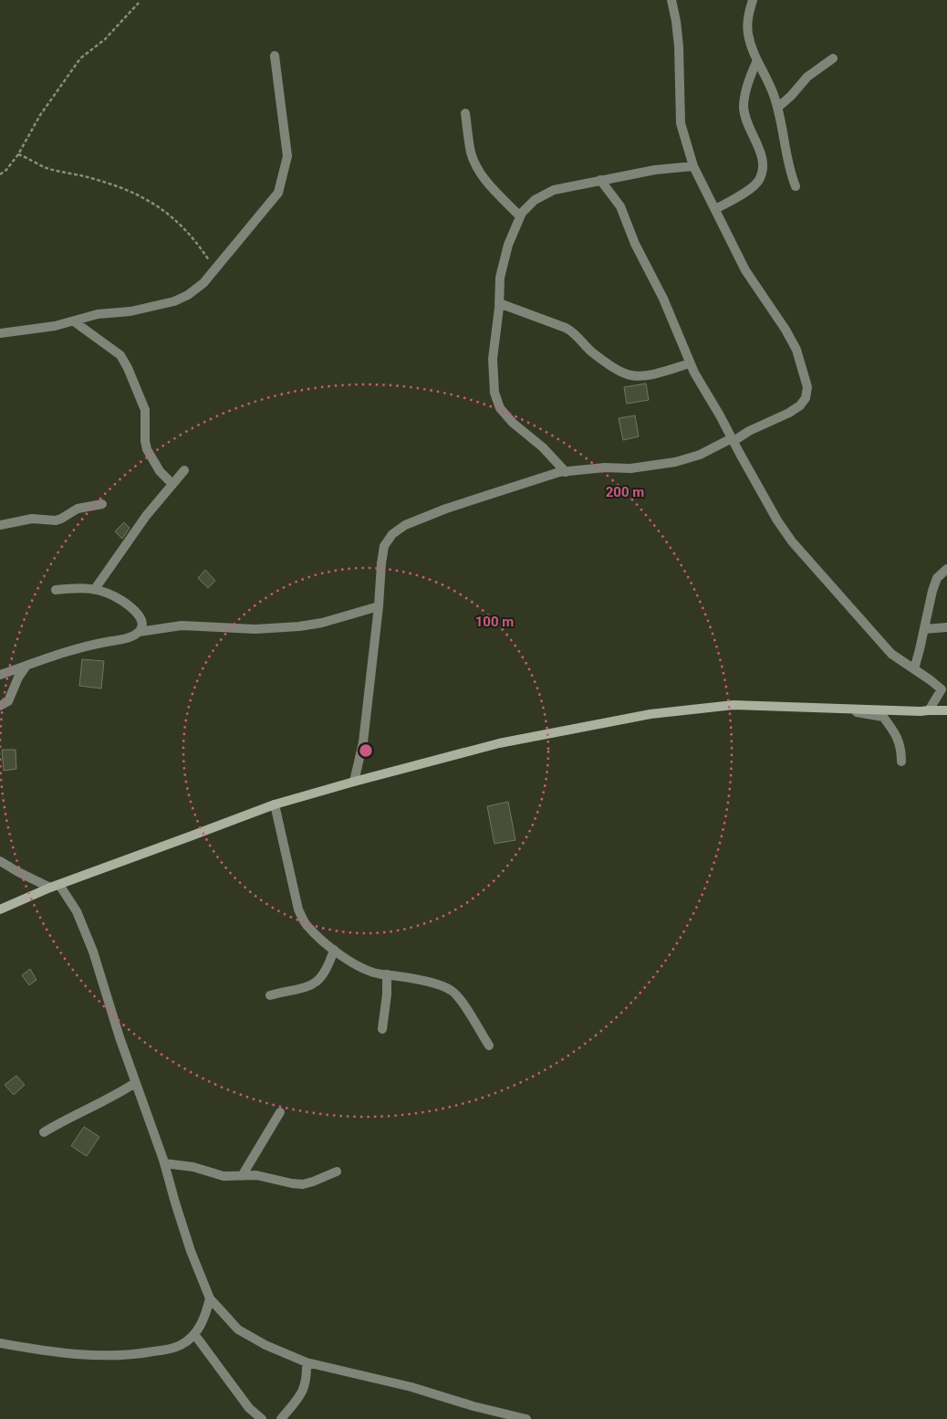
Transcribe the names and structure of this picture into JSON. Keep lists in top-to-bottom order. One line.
{"rings":["200 m","100 m"]}
